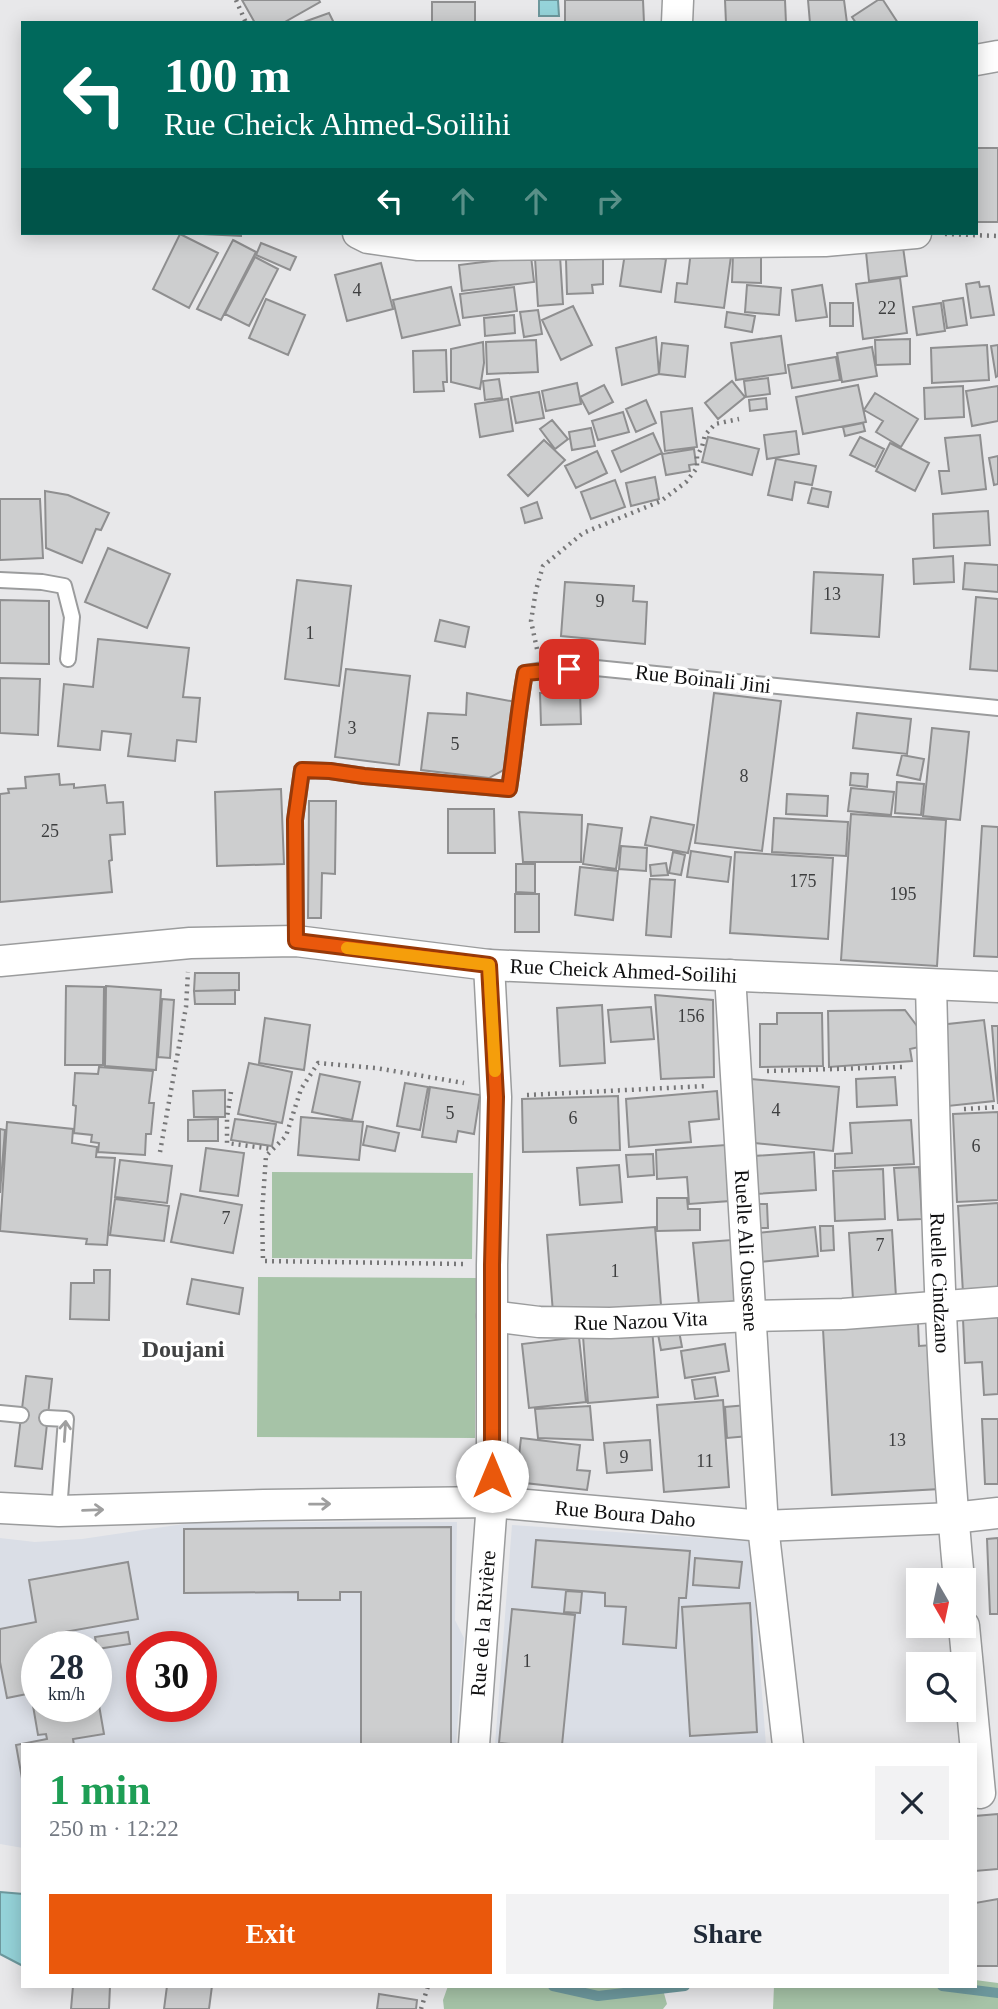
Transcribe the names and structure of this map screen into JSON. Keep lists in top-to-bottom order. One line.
{"streets":{"street":["Rue Cheick Ahmed-Soilihi","Ruelle Ali Oussene","Ruelle Cindzano","Rue Nazou Vita","Rue Boura Daho","Rue de la Rivière"],"lane":["Rue Boinali Jini"]},"crossings":[["Rue Cheick Ahmed-Soilihi","Ruelle Ali Oussene"],["Rue Cheick Ahmed-Soilihi","Ruelle Cindzano"],["Rue Cheick Ahmed-Soilihi","Rue de la Rivière"],["Ruelle Ali Oussene","Rue Nazou Vita"],["Ruelle Ali Oussene","Rue Boura Daho"],["Ruelle Cindzano","Rue Nazou Vita"],["Ruelle Cindzano","Rue Boura Daho"],["Rue Nazou Vita","Rue de la Rivière"],["Rue Boura Daho","Rue de la Rivière"]],"one_way":["Rue Boura Daho"],"districts":["Doujani"],"house_numbers":["4","22","13","9","1","3","5","8","25","175","195","156","4","5","6","6","7","7","1","13","9","11","1"],"north":"bottom","page":{"turn":["100 m","Rue Cheick Ahmed-Soilihi"],"speed":"28 km/h","limit":"30","heading":["1 min","250 m · 12:22"],"buttons":["Exit","Share"]}}
